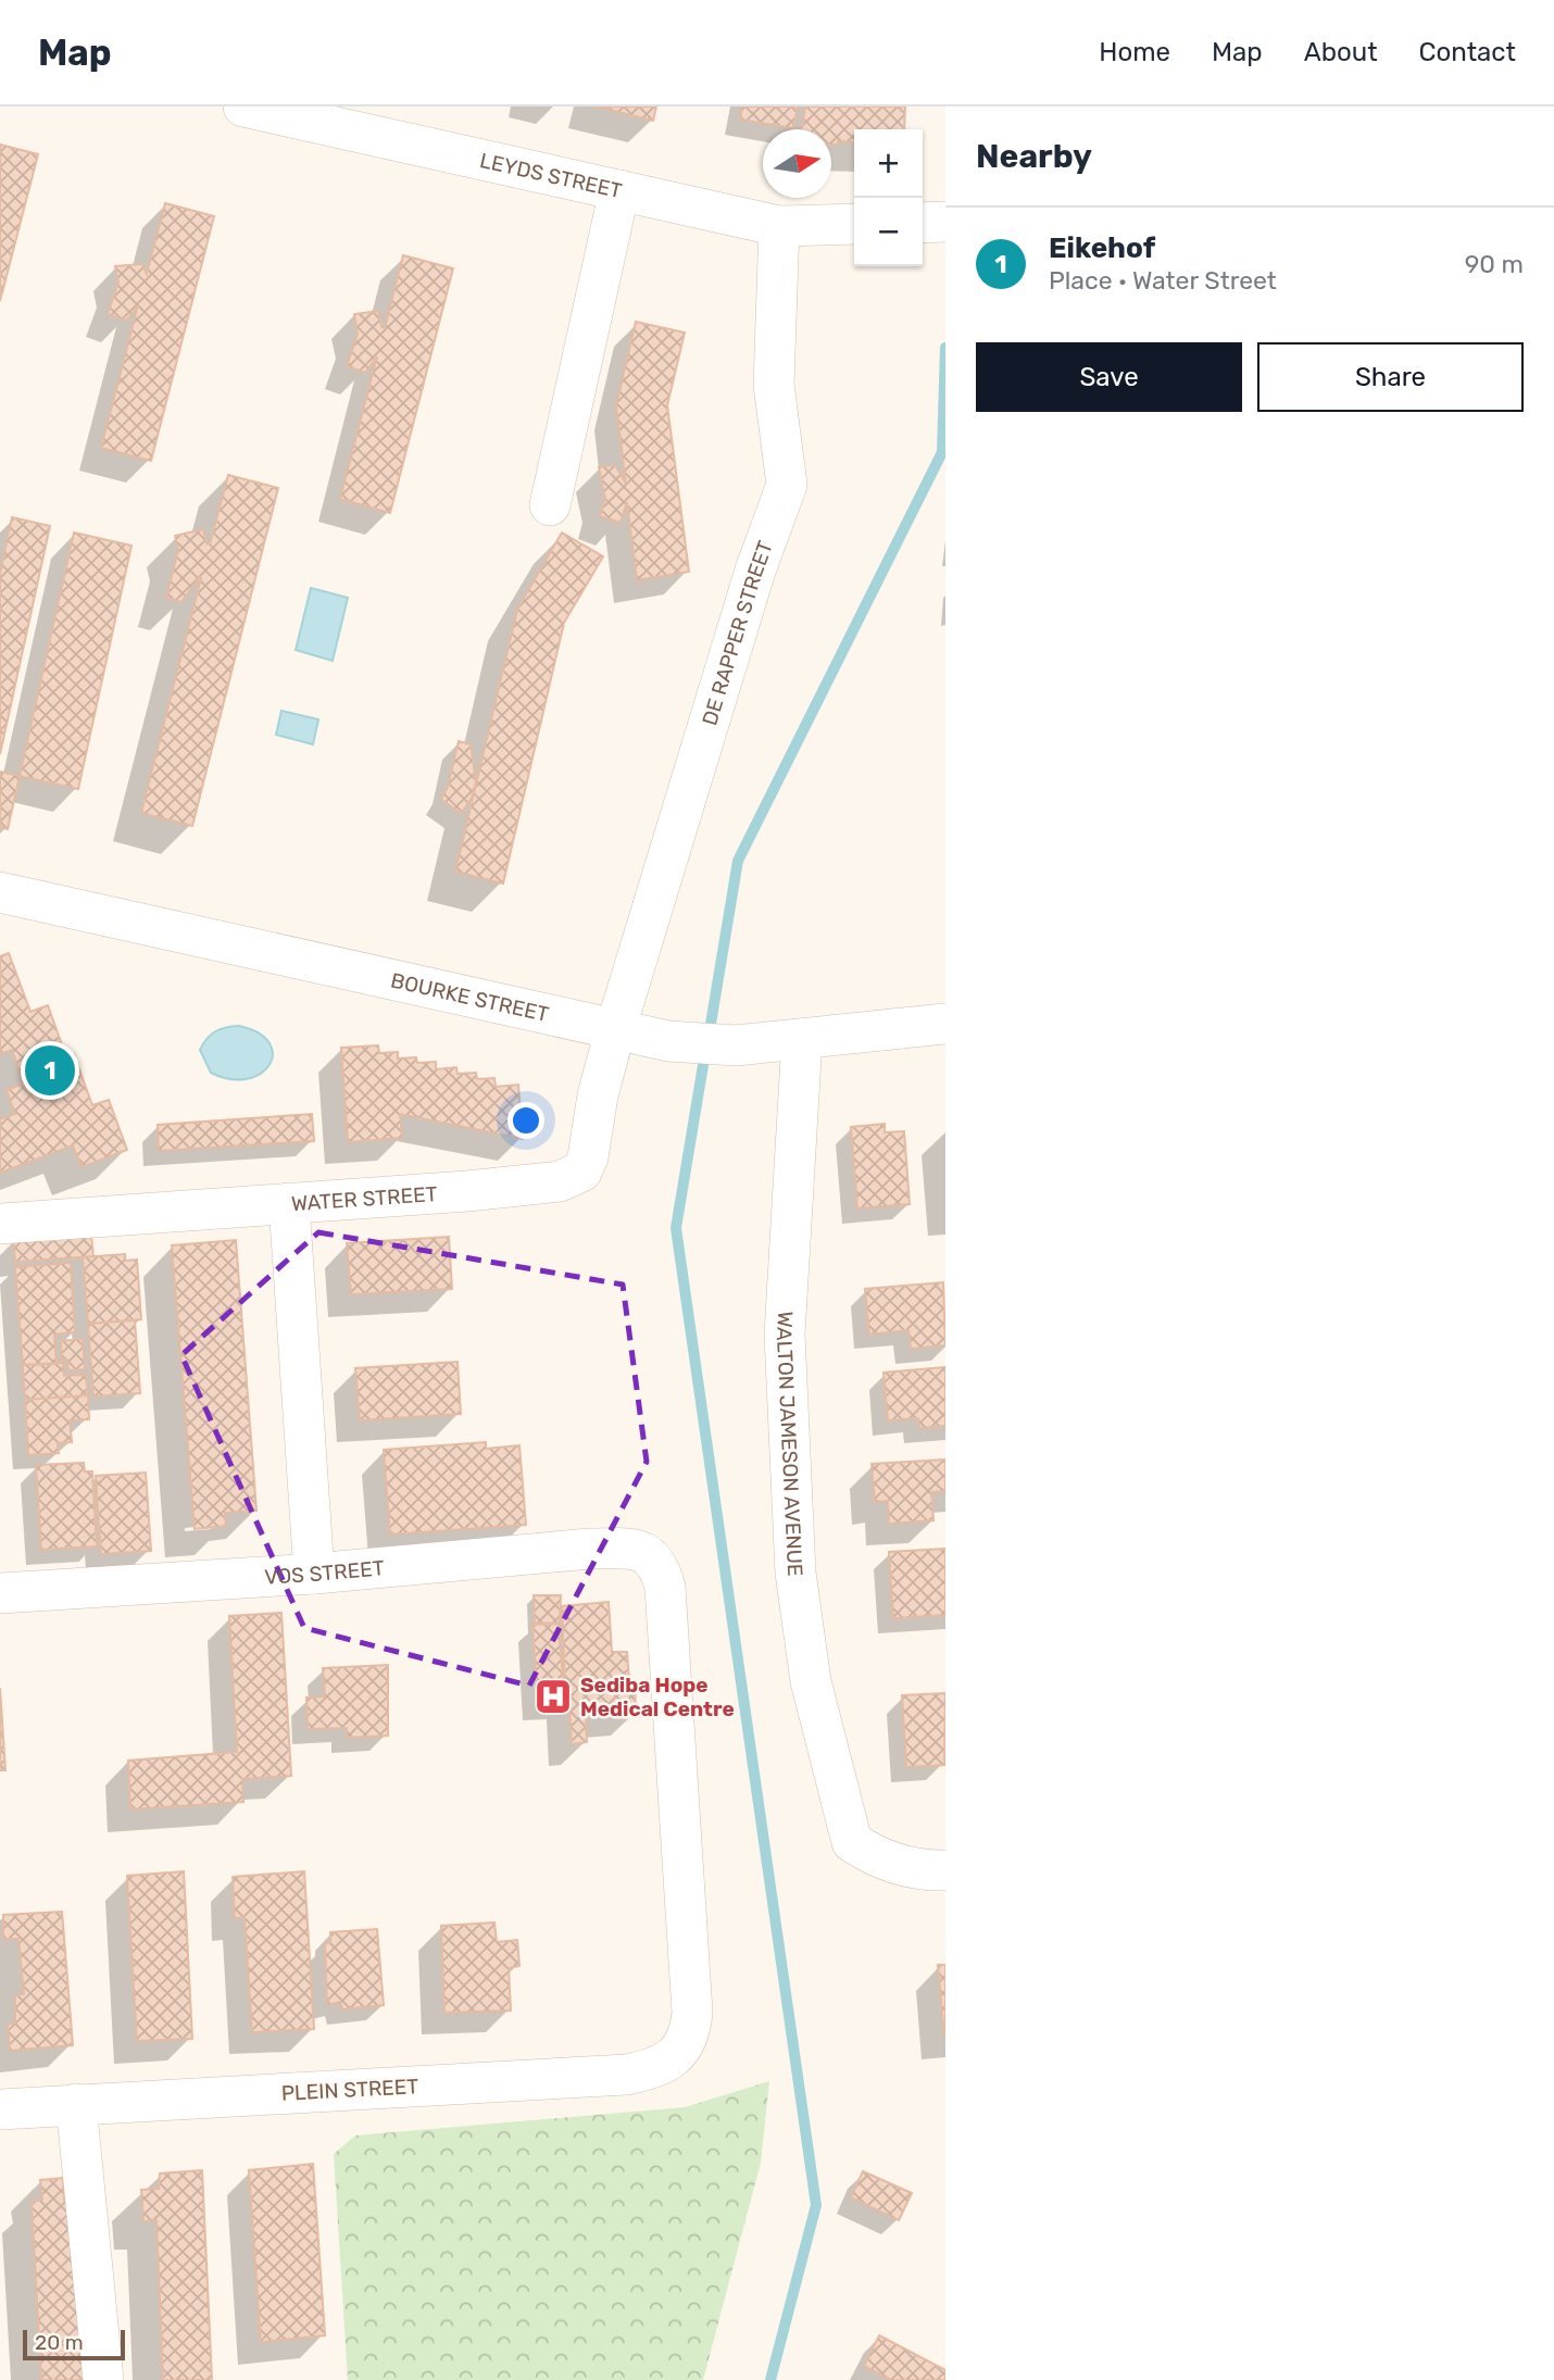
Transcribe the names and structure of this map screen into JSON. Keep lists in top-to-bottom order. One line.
{"streets":{"street":["LEYDS STREET","DE RAPPER STREET","BOURKE STREET","WATER STREET","WALTON JAMESON AVENUE","VOS STREET","PLEIN STREET"]},"crossings":[["LEYDS STREET","DE RAPPER STREET"],["DE RAPPER STREET","BOURKE STREET"],["DE RAPPER STREET","WATER STREET"],["BOURKE STREET","WATER STREET"],["BOURKE STREET","WALTON JAMESON AVENUE"],["VOS STREET","PLEIN STREET"]],"places":{"hospital":["Sediba Hope Medical Centre"]},"scale_bar":"20 m","north":"right","page":{"header":"Map","nav":["Home","Map","About","Contact"],"heading":"Nearby","map_buttons":["+","−"],"list":[{"mark":"1","name":"Eikehof","note":"Place · Water Street","value":"90 m"}],"buttons":["Save","Share"],"pins":"1","scale":"20 m"}}
